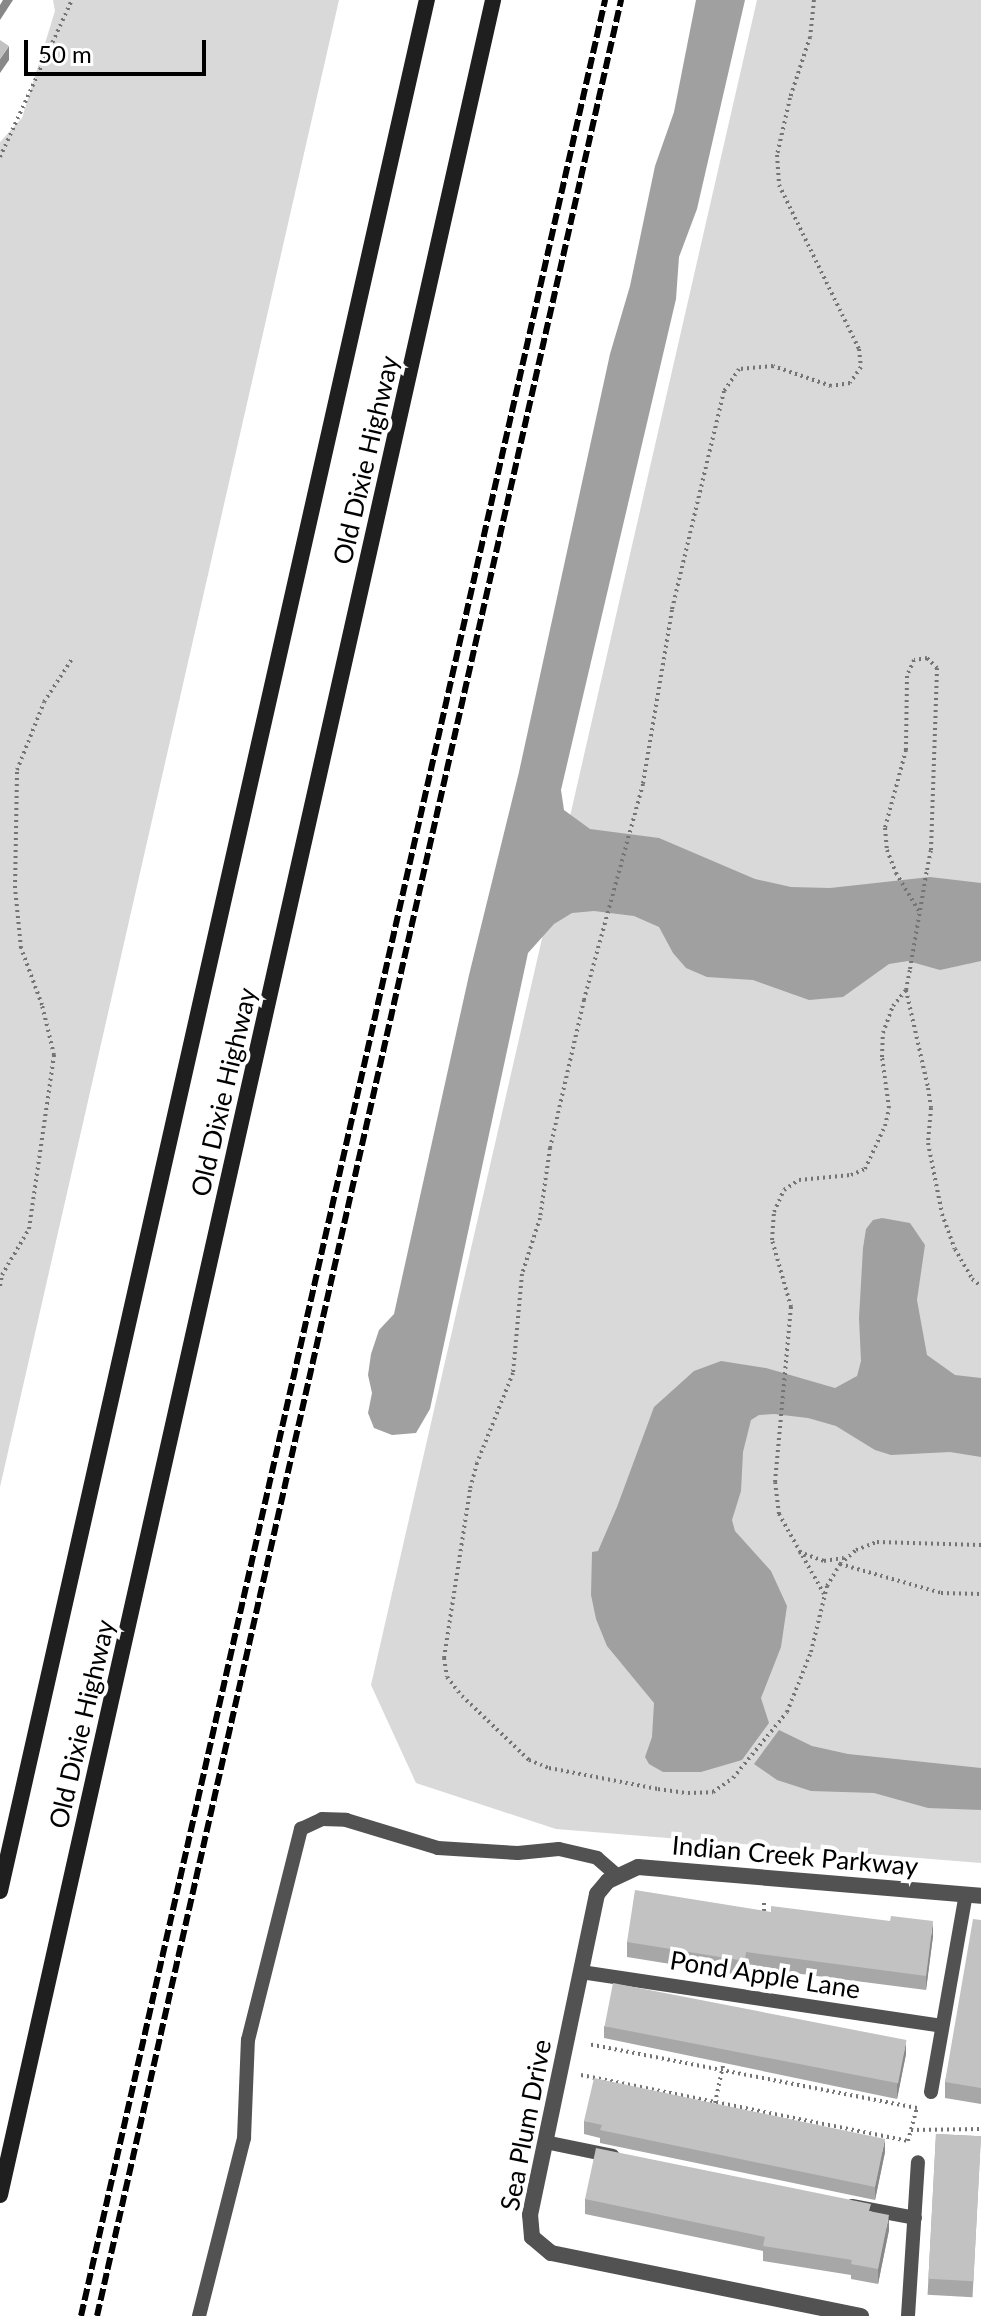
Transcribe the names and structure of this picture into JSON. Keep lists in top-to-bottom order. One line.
{"streets":{"main road":["Old Dixie Highway"],"street":["Indian Creek Parkway","Sea Plum Drive"],"lane":["Pond Apple Lane"]},"crossings":[["Indian Creek Parkway","Sea Plum Drive"],["Pond Apple Lane","Sea Plum Drive"]],"scale_bar":"50 m"}
